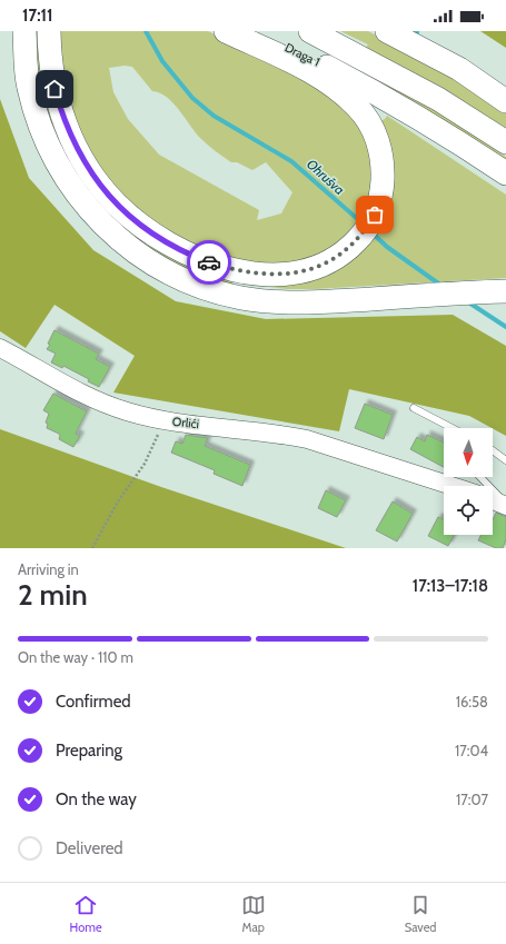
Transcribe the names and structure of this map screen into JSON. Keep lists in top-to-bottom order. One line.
{"streets":{"highway":["Draga 1"],"street":["Orlići"]},"water":["Ohrušva"],"north":"bottom","page":{"status":"17:11","heading":["2 min","Arriving in","17:13–17:18"],"bar":"On the way · 110 m","list":[["Confirmed","16:58"],["Preparing","17:04"],["On the way","17:07"],"Delivered"],"tabs":["Home","Map","Saved"]}}
